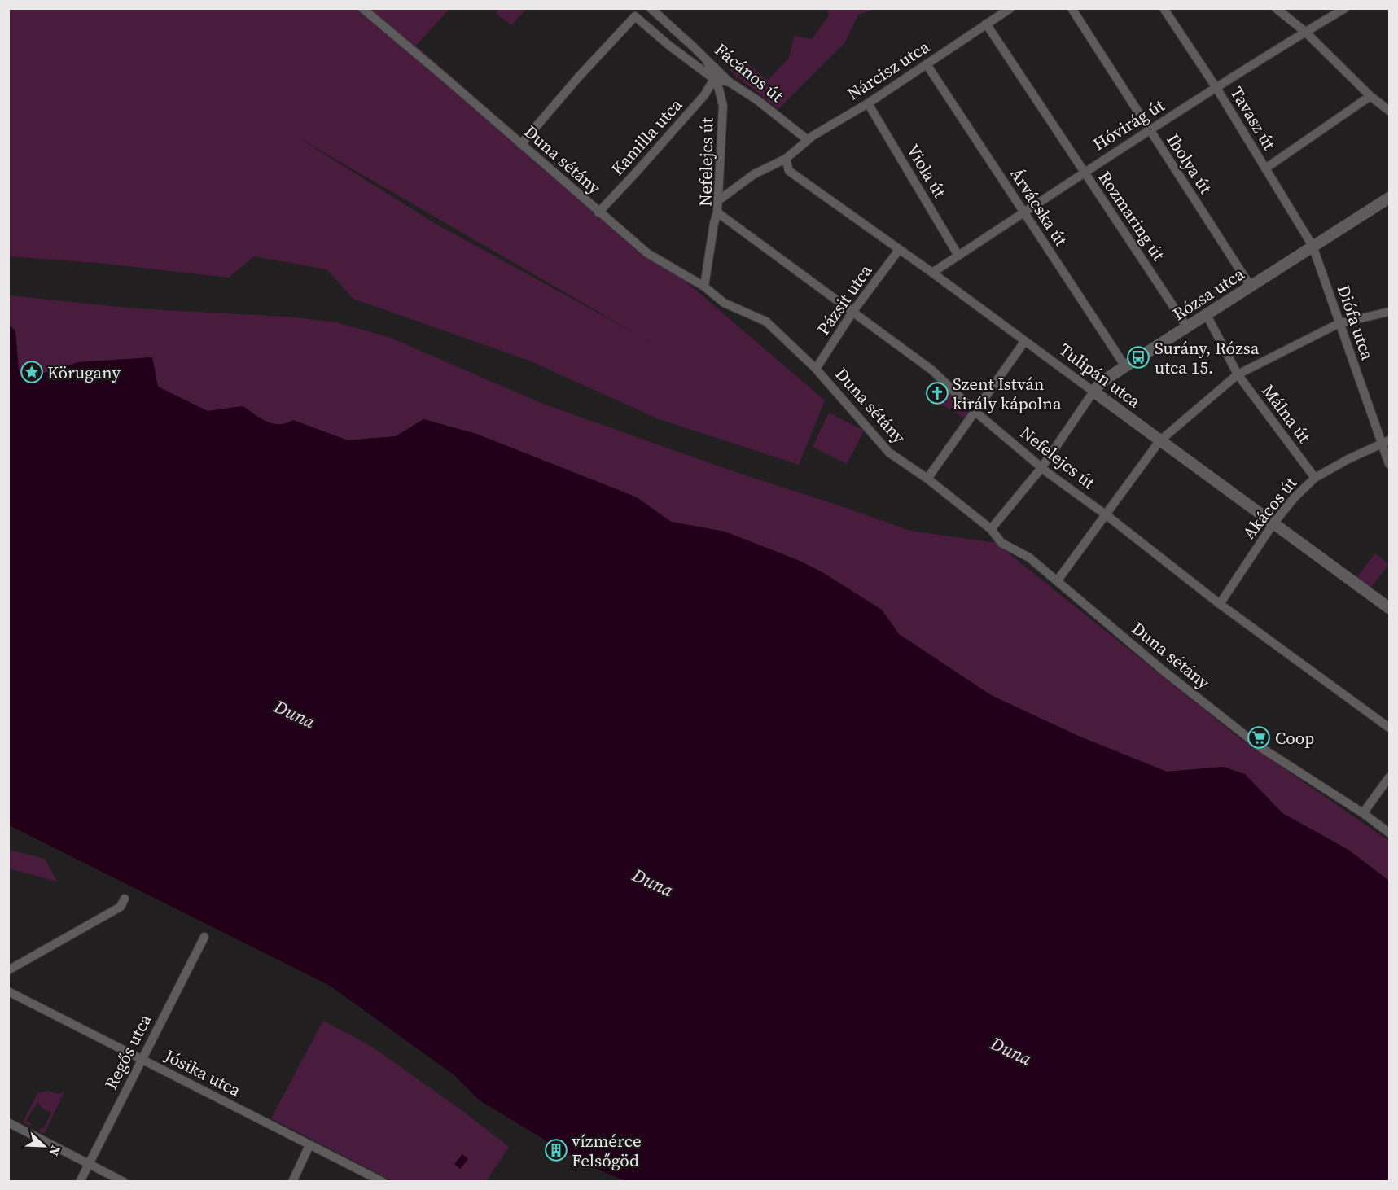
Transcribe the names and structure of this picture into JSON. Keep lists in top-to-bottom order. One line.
{"streets":{"street":["Nárcisz utca","Fácános út","Tavasz út","Hóvirág út","Kamilla utca","Duna sétány","Nefelejcs út","Ibolya út","Viola út","Árvácska út","Rozmaring út","Rózsa utca","Pázsit utca","Diófa utca","Tulipán utca","Málna út","Akácos út","Regős utca","Jósika utca"]},"crossings":[["Nárcisz utca","Fácános út"],["Nárcisz utca","Nefelejcs út"],["Nárcisz utca","Viola út"],["Nárcisz utca","Árvácska út"],["Nárcisz utca","Rozmaring út"],["Nárcisz utca","Tulipán utca"],["Fácános út","Nefelejcs út"],["Tavasz út","Hóvirág út"],["Tavasz út","Rózsa utca"],["Tavasz út","Diófa utca"],["Hóvirág út","Ibolya út"],["Hóvirág út","Viola út"],["Hóvirág út","Árvácska út"],["Hóvirág út","Rozmaring út"],["Hóvirág út","Tulipán utca"],["Kamilla utca","Duna sétány"],["Kamilla utca","Nefelejcs út"],["Duna sétány","Rózsa utca"],["Duna sétány","Pázsit utca"],["Nefelejcs út","Rózsa utca"],["Nefelejcs út","Pázsit utca"],["Nefelejcs út","Akácos út"],["Ibolya út","Rózsa utca"],["Árvácska út","Rózsa utca"],["Rozmaring út","Rózsa utca"],["Rózsa utca","Diófa utca"],["Rózsa utca","Tulipán utca"],["Rózsa utca","Málna út"],["Pázsit utca","Tulipán utca"],["Diófa utca","Akácos út"],["Tulipán utca","Akácos út"],["Málna út","Akácos út"],["Regős utca","Jósika utca"]],"water":["Duna"],"places":{"bus stop":["Surány, Rózsa utca 15."],"place":["Körugany"],"church":["Szent István király kápolna"],"supermarket":["Coop"],"building":["vízmérce Felsőgöd"]},"north":"bottom right"}
